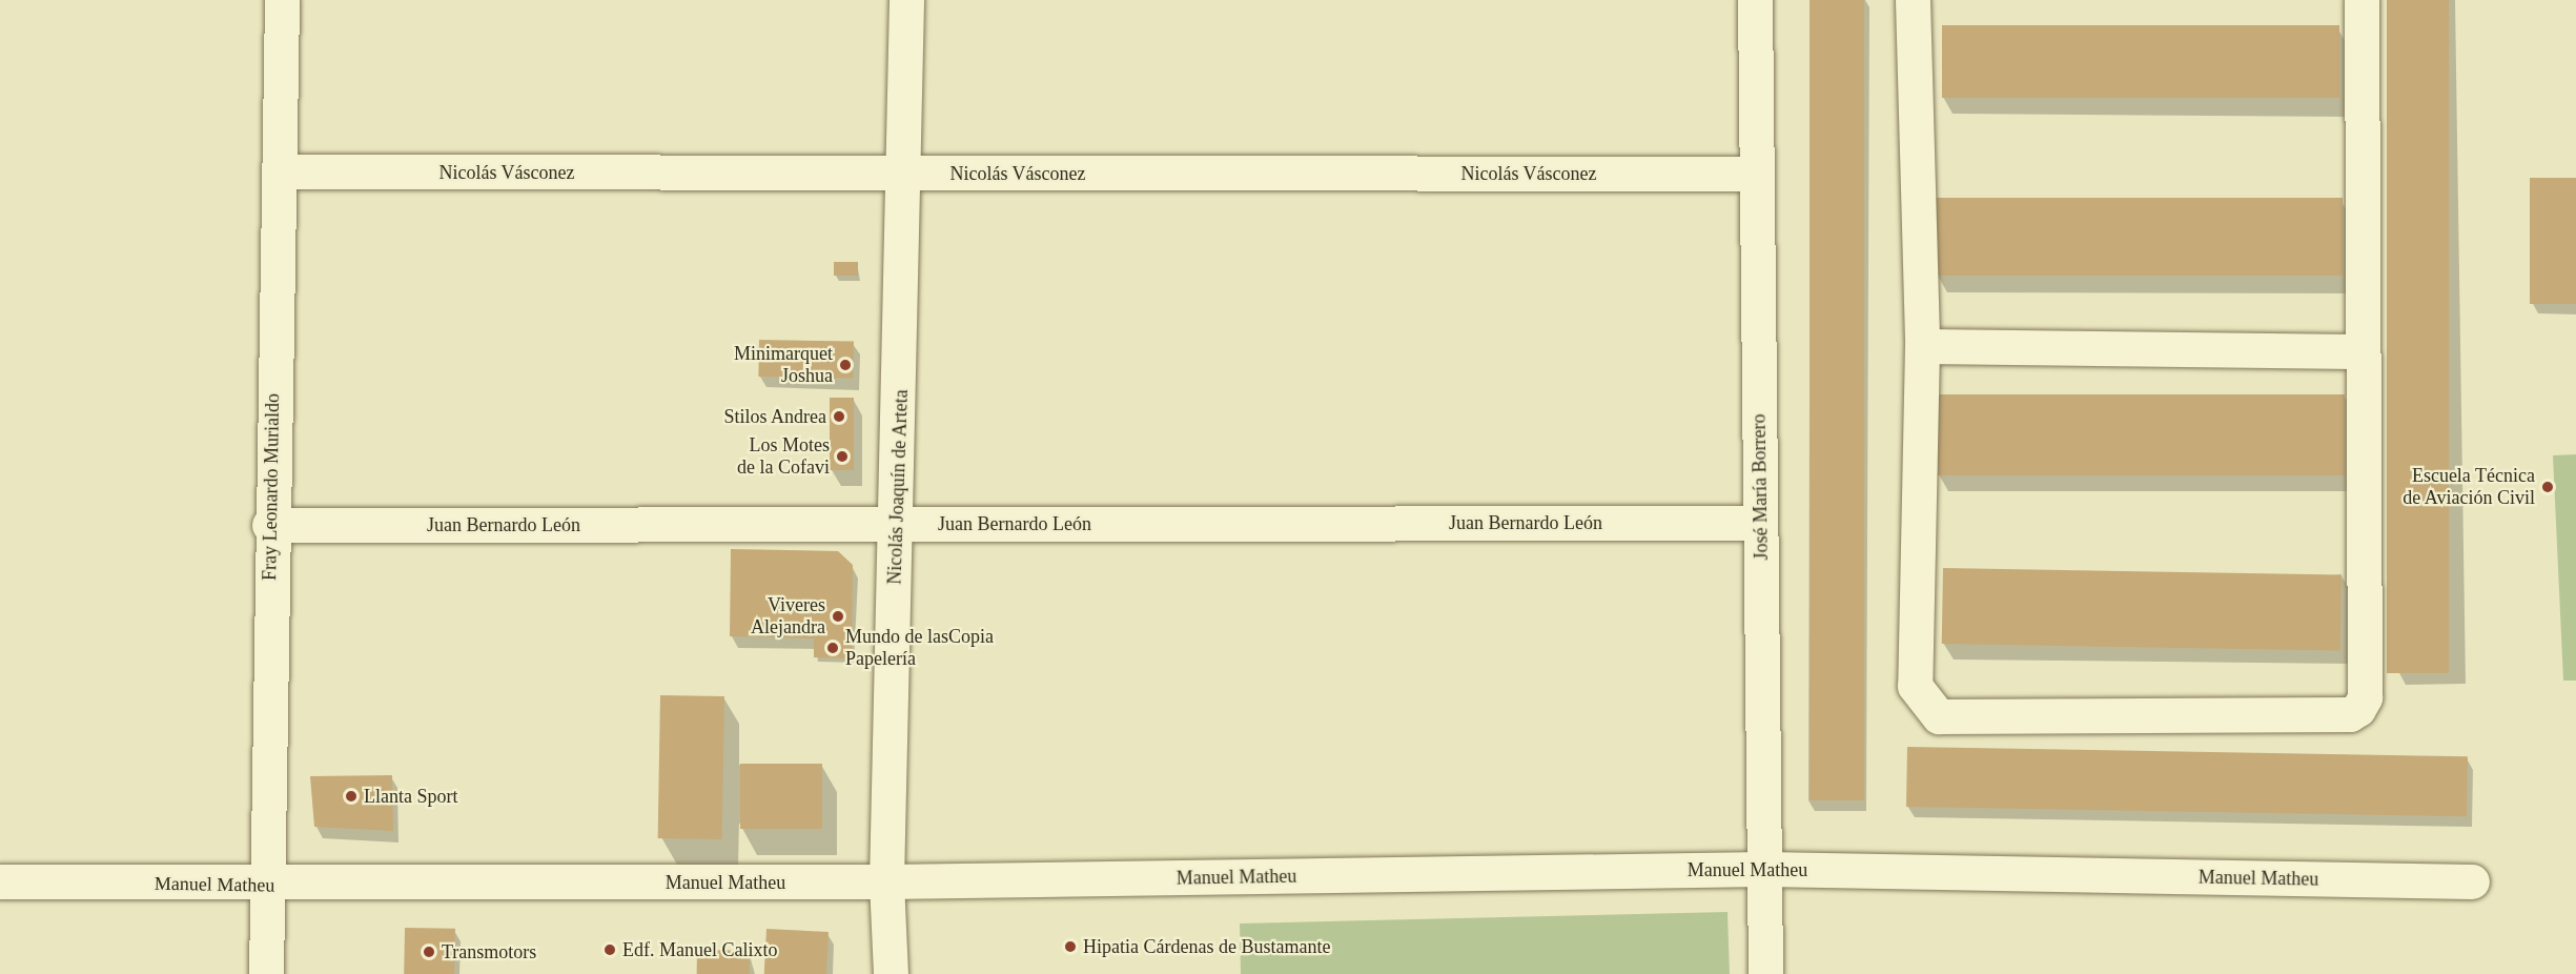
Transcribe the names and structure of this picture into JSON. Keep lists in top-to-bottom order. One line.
{"streets":{"street":["Nicolás Vásconez","Fray Leonardo Murialdo","Nicolás Joaquín de Arteta","José María Borrero","Juan Bernardo León","Manuel Matheu"]},"crossings":[["Nicolás Vásconez","Fray Leonardo Murialdo"],["Nicolás Vásconez","Nicolás Joaquín de Arteta"],["Nicolás Vásconez","José María Borrero"],["Fray Leonardo Murialdo","Juan Bernardo León"],["Fray Leonardo Murialdo","Manuel Matheu"],["Nicolás Joaquín de Arteta","Juan Bernardo León"],["Nicolás Joaquín de Arteta","Manuel Matheu"],["José María Borrero","Juan Bernardo León"],["José María Borrero","Manuel Matheu"]],"places":["Minimarquet Joshua","Stilos Andrea","Los Motes de la Cofavi","Escuela Técnica de Aviación Civil","Viveres Alejandra","Mundo de lasCopia Papelería","Llanta Sport","Hipatia Cárdenas de Bustamante","Edf. Manuel Calixto","Transmotors"]}
